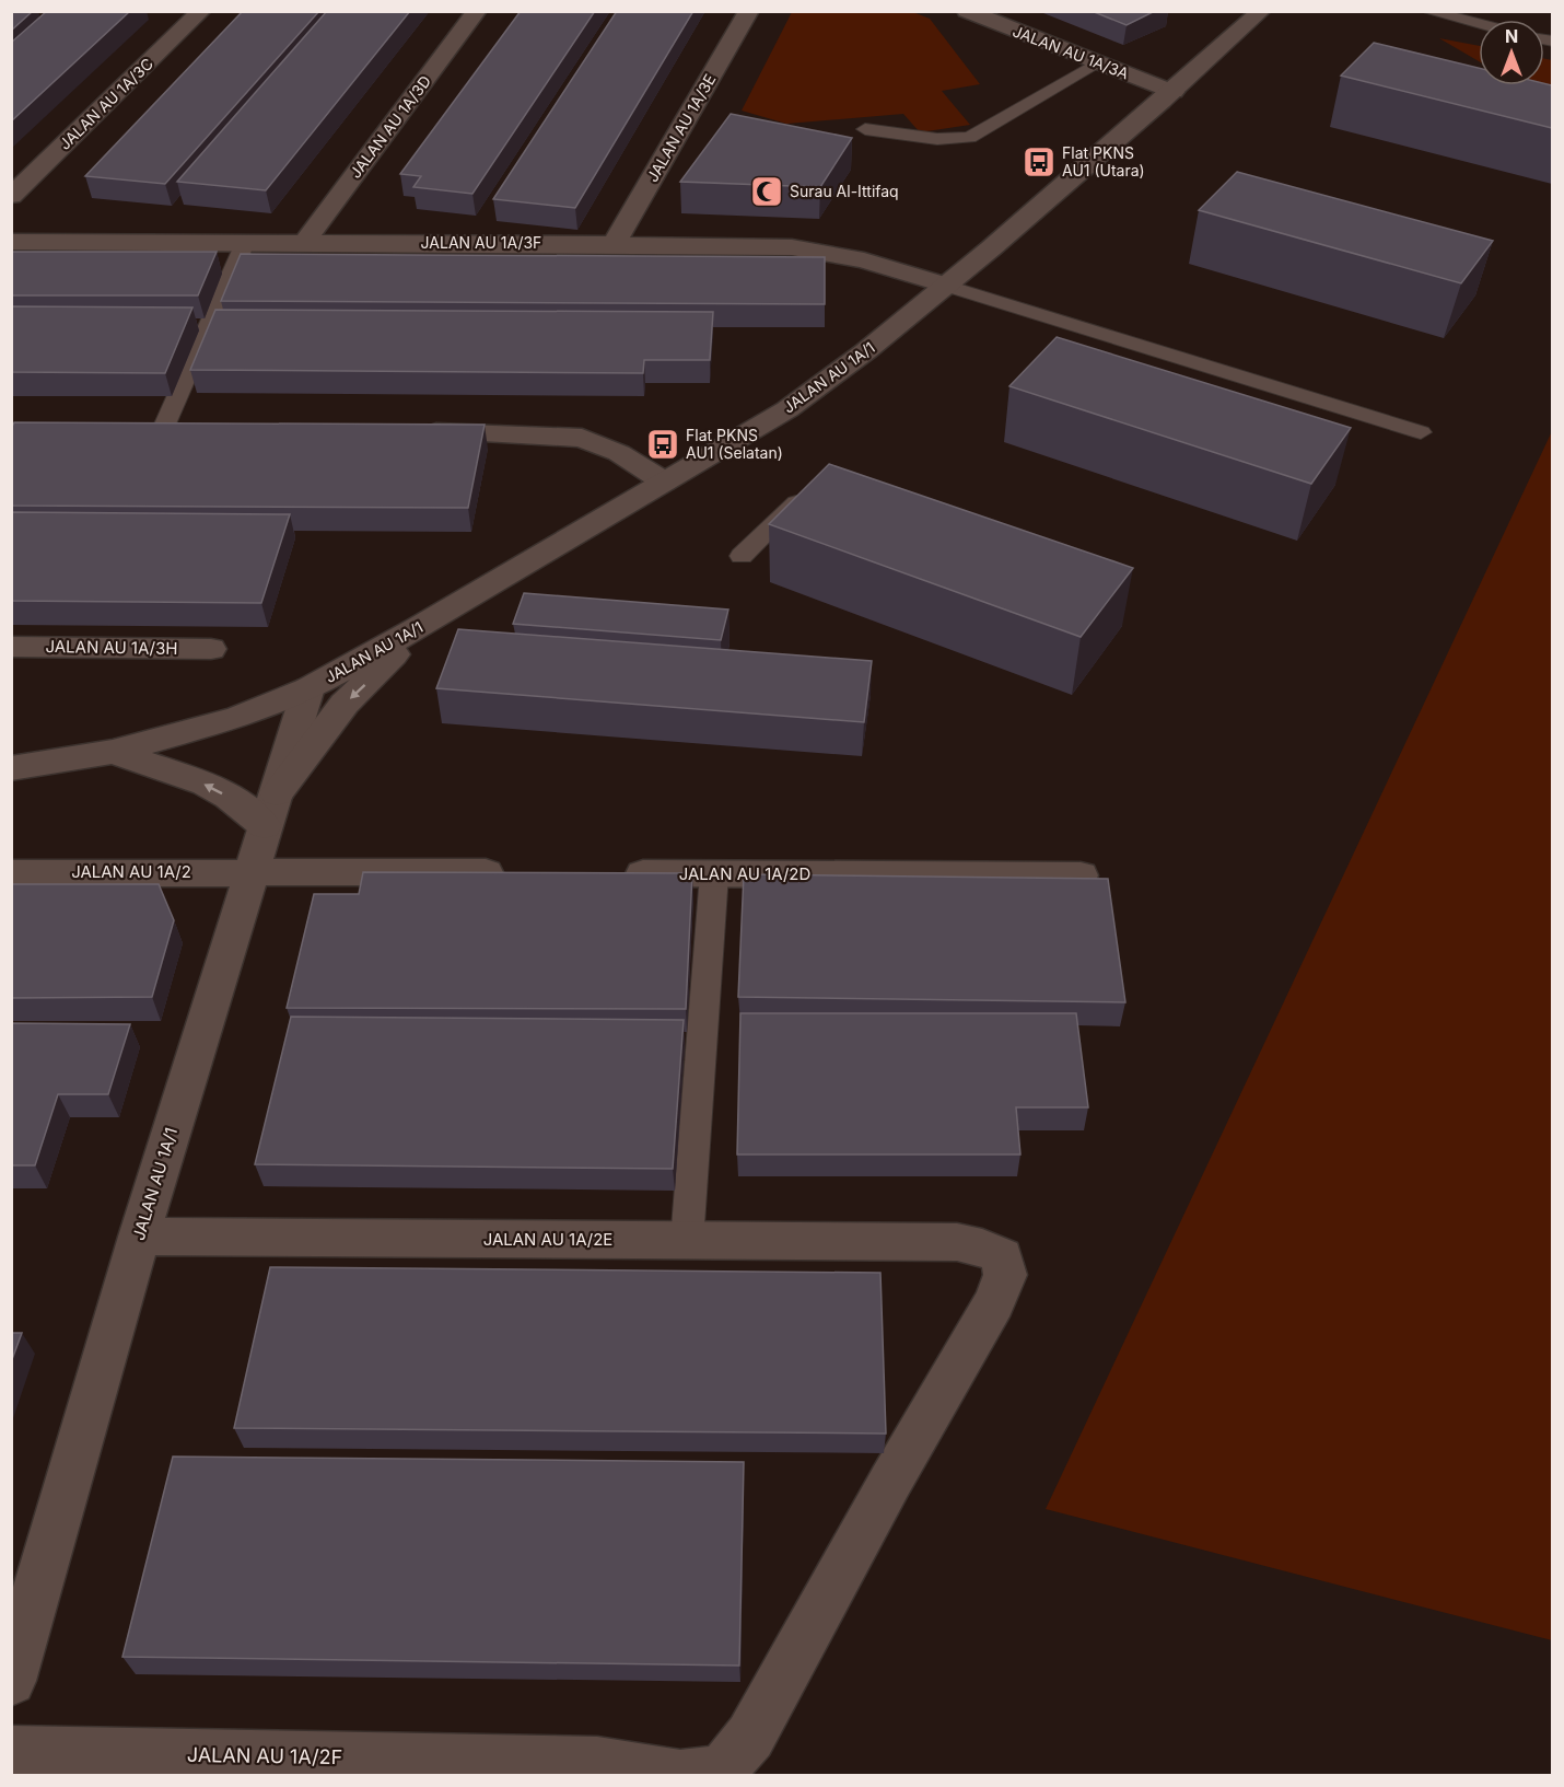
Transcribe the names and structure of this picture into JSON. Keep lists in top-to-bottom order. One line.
{"streets":{"street":["JALAN AU 1A/3A","JALAN AU 1A/3C","JALAN AU 1A/3D","JALAN AU 1A/3E","JALAN AU 1A/3F","JALAN AU 1A/1","JALAN AU 1A/3H","JALAN AU 1A/2","JALAN AU 1A/2D","JALAN AU 1A/2E","JALAN AU 1A/2F"]},"crossings":[["JALAN AU 1A/3A","JALAN AU 1A/1"],["JALAN AU 1A/3D","JALAN AU 1A/3F"],["JALAN AU 1A/3E","JALAN AU 1A/3F"],["JALAN AU 1A/3F","JALAN AU 1A/1"],["JALAN AU 1A/1","JALAN AU 1A/2"],["JALAN AU 1A/1","JALAN AU 1A/2E"],["JALAN AU 1A/2E","JALAN AU 1A/2F"]],"places":{"bus stop":["Flat PKNS AU1 (Utara)","Flat PKNS AU1 (Selatan)"],"mosque":["Surau Al-Ittifaq"]},"north":"top"}
